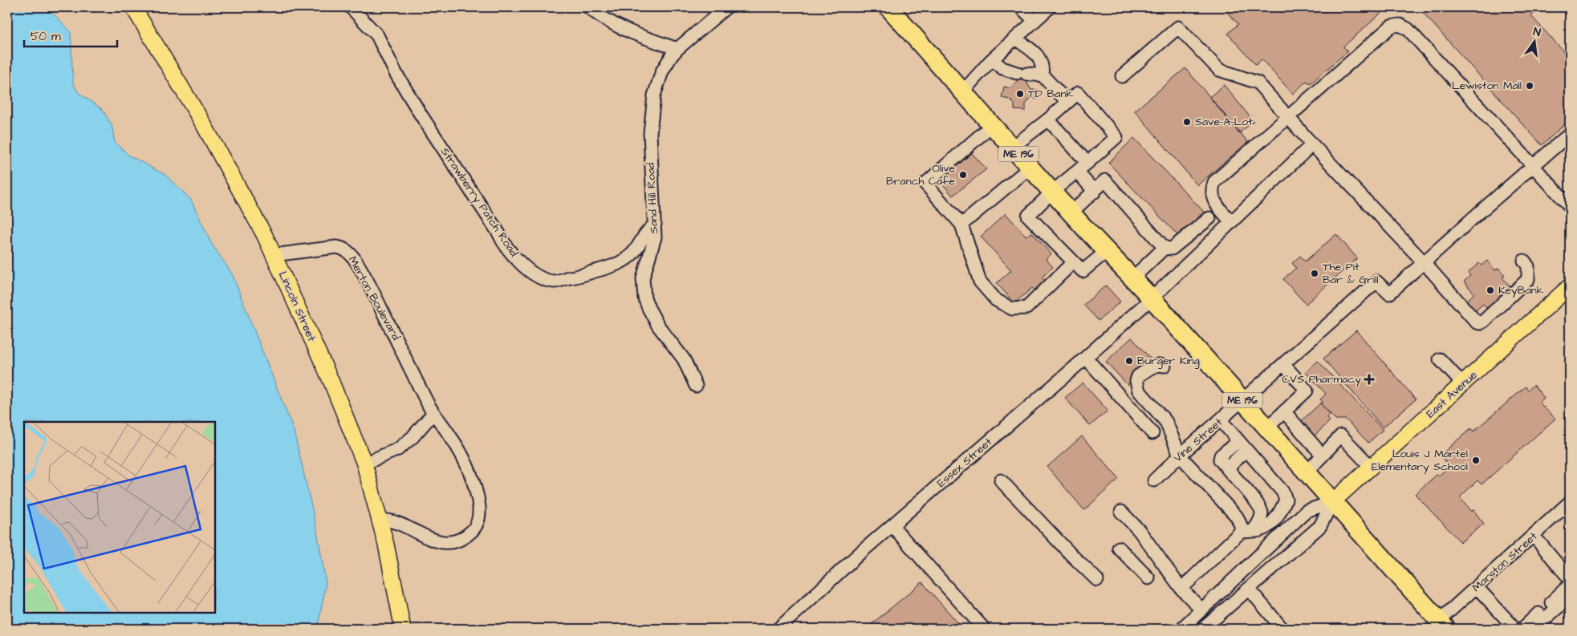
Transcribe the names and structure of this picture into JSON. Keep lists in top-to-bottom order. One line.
{"streets":{"highway":["ME 196"],"main road":["Lincoln Street","East Avenue"],"street":["Sand Hill Road","Strawberry Patch Road","Merton Boulevard","Vine Street","Essex Street","Marston Street"]},"crossings":[["ME 196","East Avenue"],["ME 196","Vine Street"],["ME 196","Essex Street"],["ME 196","Marston Street"],["Sand Hill Road","Strawberry Patch Road"],["Merton Boulevard","Lincoln Street"]],"places":{"other":["Lewiston Mall","TD Bank","Save-A-Lot","Olive Branch Cafe","The Pit Bar & Grill","KeyBank","Burger King","Louis J Martel Elementary School"],"health":["CVS Pharmacy"]},"scale_bar":"50 m","north":"top"}
